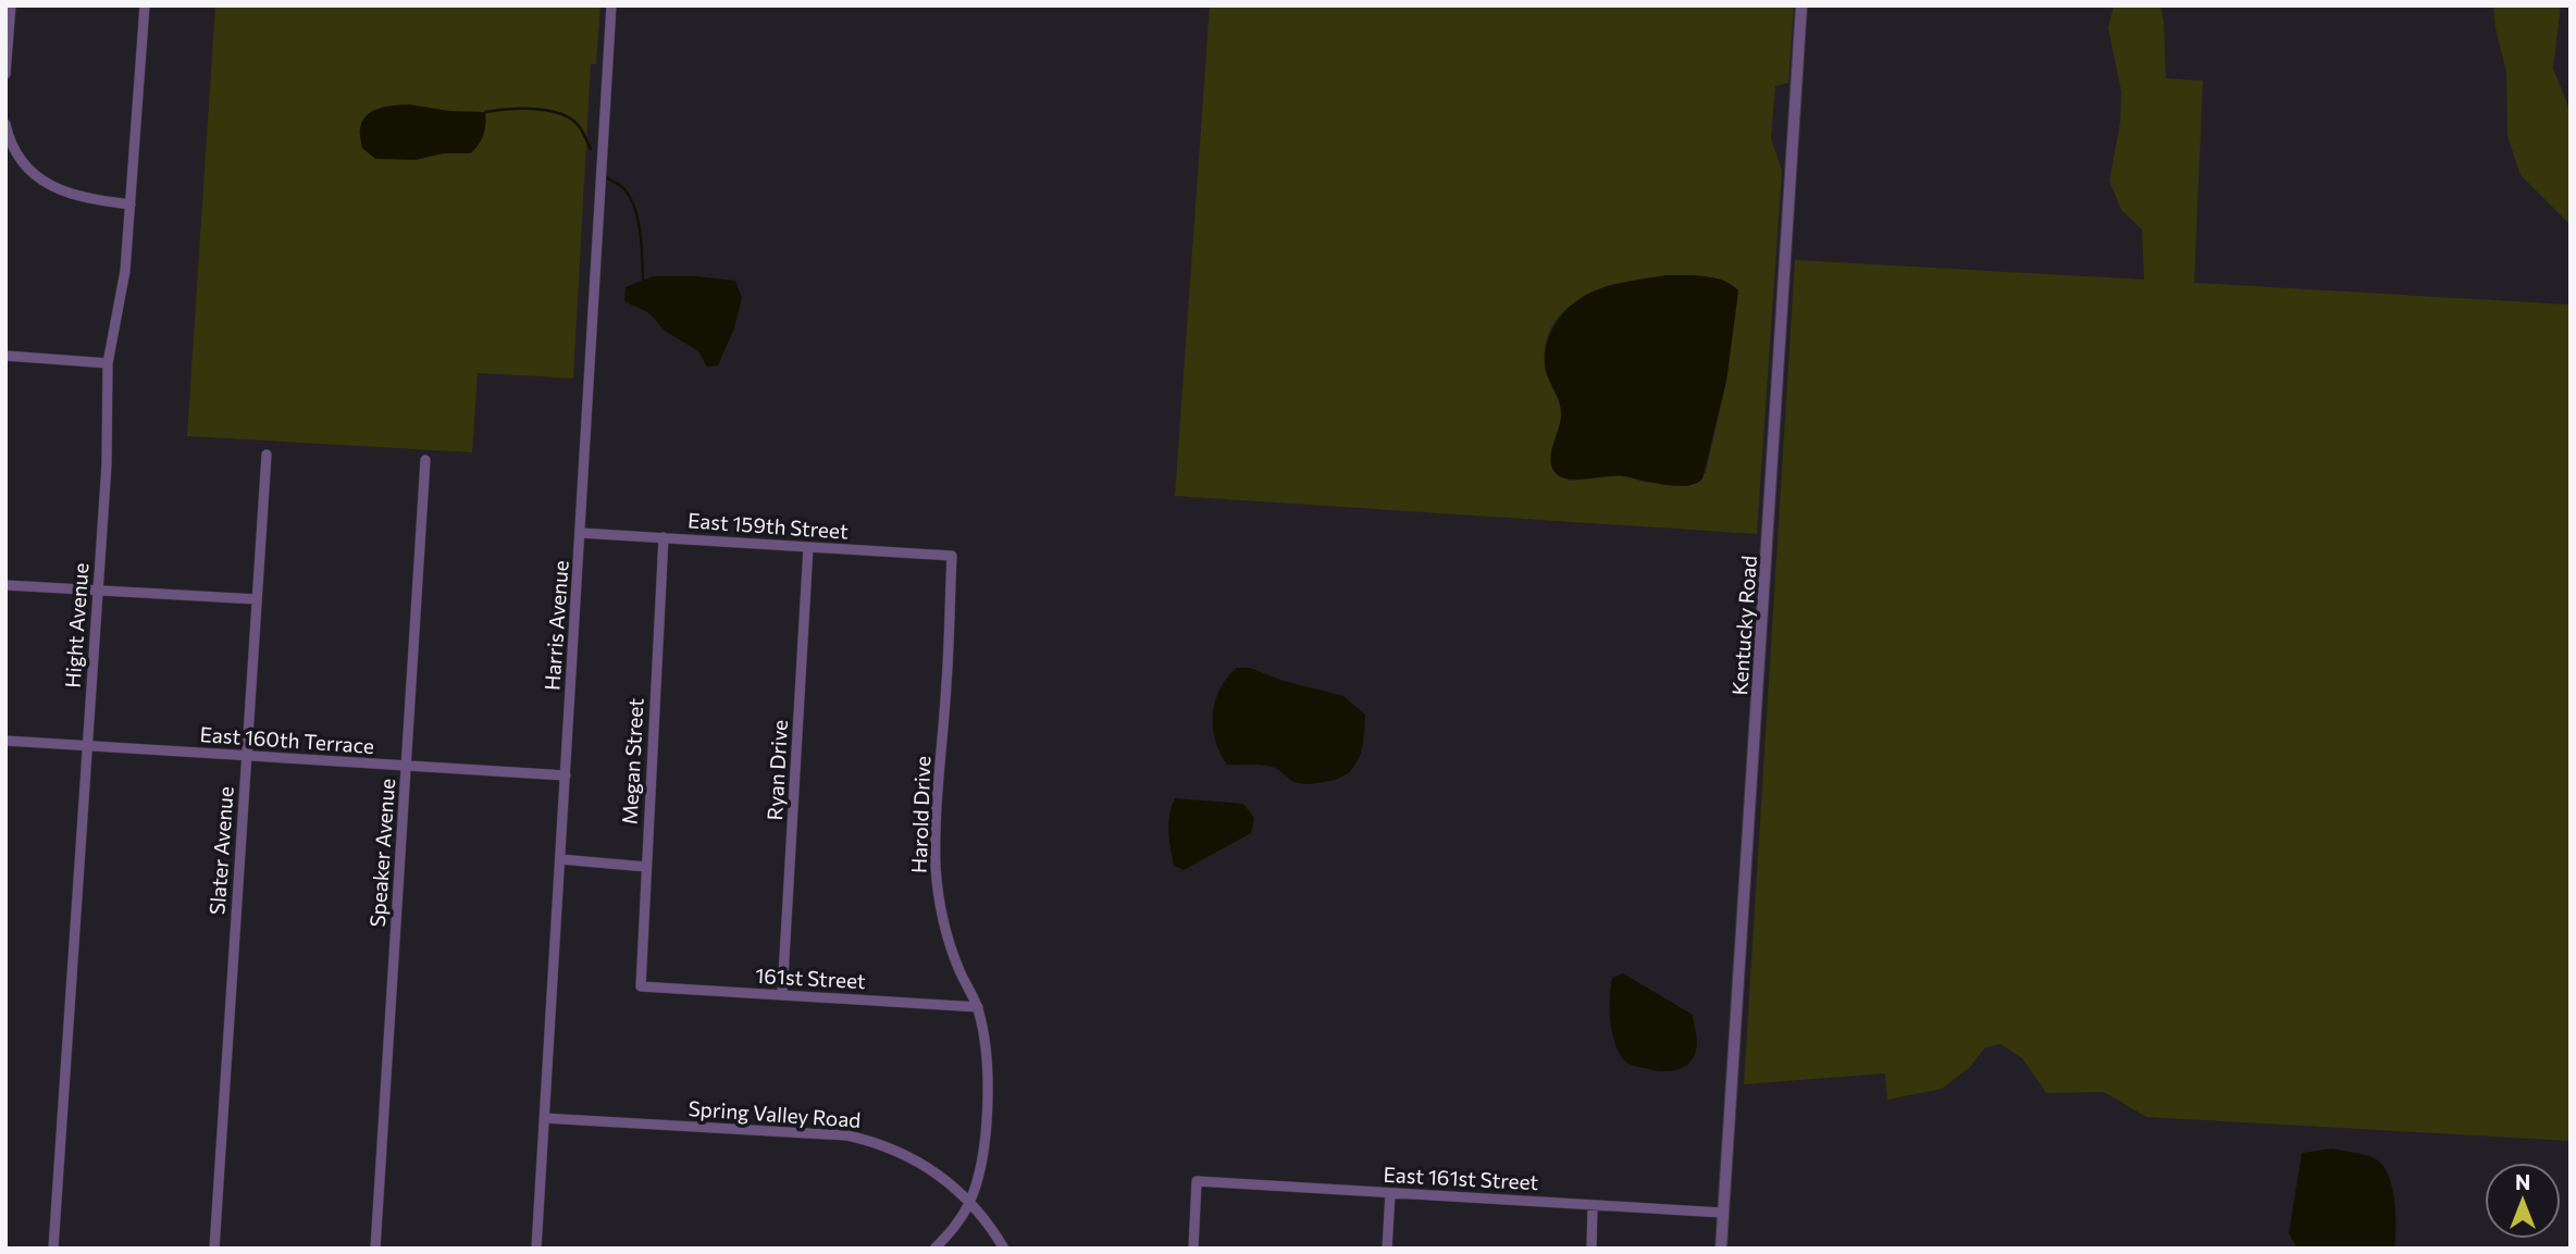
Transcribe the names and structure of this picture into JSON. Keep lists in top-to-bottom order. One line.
{"streets":{"street":["East 159th Street","Hight Avenue","Harris Avenue","Kentucky Road","East 160th Terrace","Megan Street","Ryan Drive","Harold Drive","Slater Avenue","Speaker Avenue","161st Street","Spring Valley Road","East 161st Street"]},"crossings":[["East 159th Street","Harris Avenue"],["East 159th Street","Megan Street"],["East 159th Street","Ryan Drive"],["East 159th Street","Harold Drive"],["Hight Avenue","East 160th Terrace"],["Harris Avenue","East 160th Terrace"],["Harris Avenue","Spring Valley Road"],["Kentucky Road","East 161st Street"],["East 160th Terrace","Slater Avenue"],["East 160th Terrace","Speaker Avenue"],["Megan Street","161st Street"],["Ryan Drive","161st Street"],["Harold Drive","161st Street"],["Harold Drive","Spring Valley Road"]],"north":"top"}
